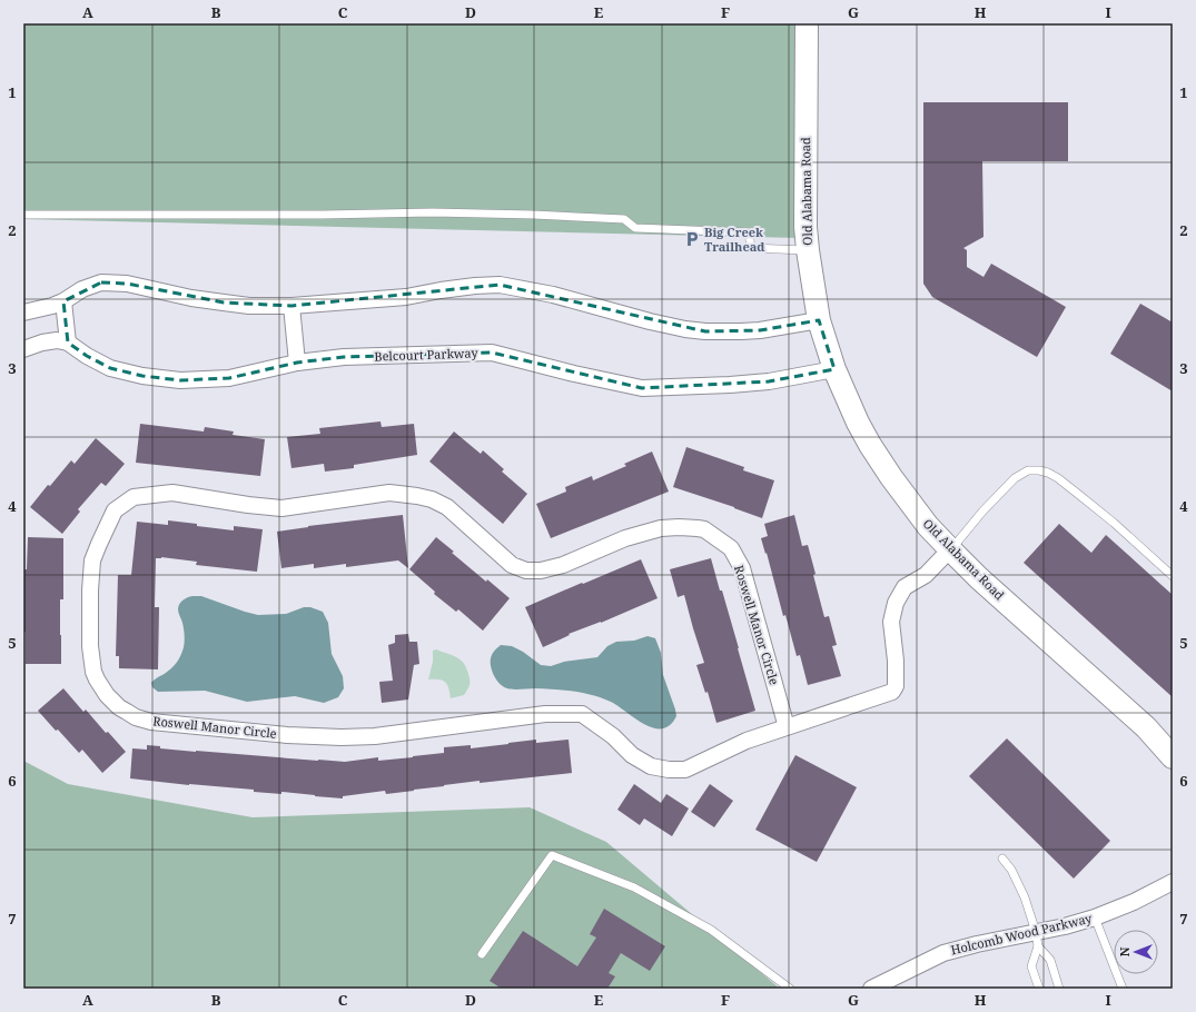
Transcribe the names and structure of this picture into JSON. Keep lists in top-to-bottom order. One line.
{"streets":{"main road":["Old Alabama Road"],"street":["Belcourt Parkway","Roswell Manor Circle","Holcomb Wood Parkway"]},"crossings":[["Old Alabama Road","Belcourt Parkway"],["Old Alabama Road","Roswell Manor Circle"]],"places":{"parking":["Big Creek Trailhead"]},"north":"left","grid":{"columns":["A","B","C","D","E","F","G","H","I"],"rows":["1","2","3","4","5","6","7"]}}
